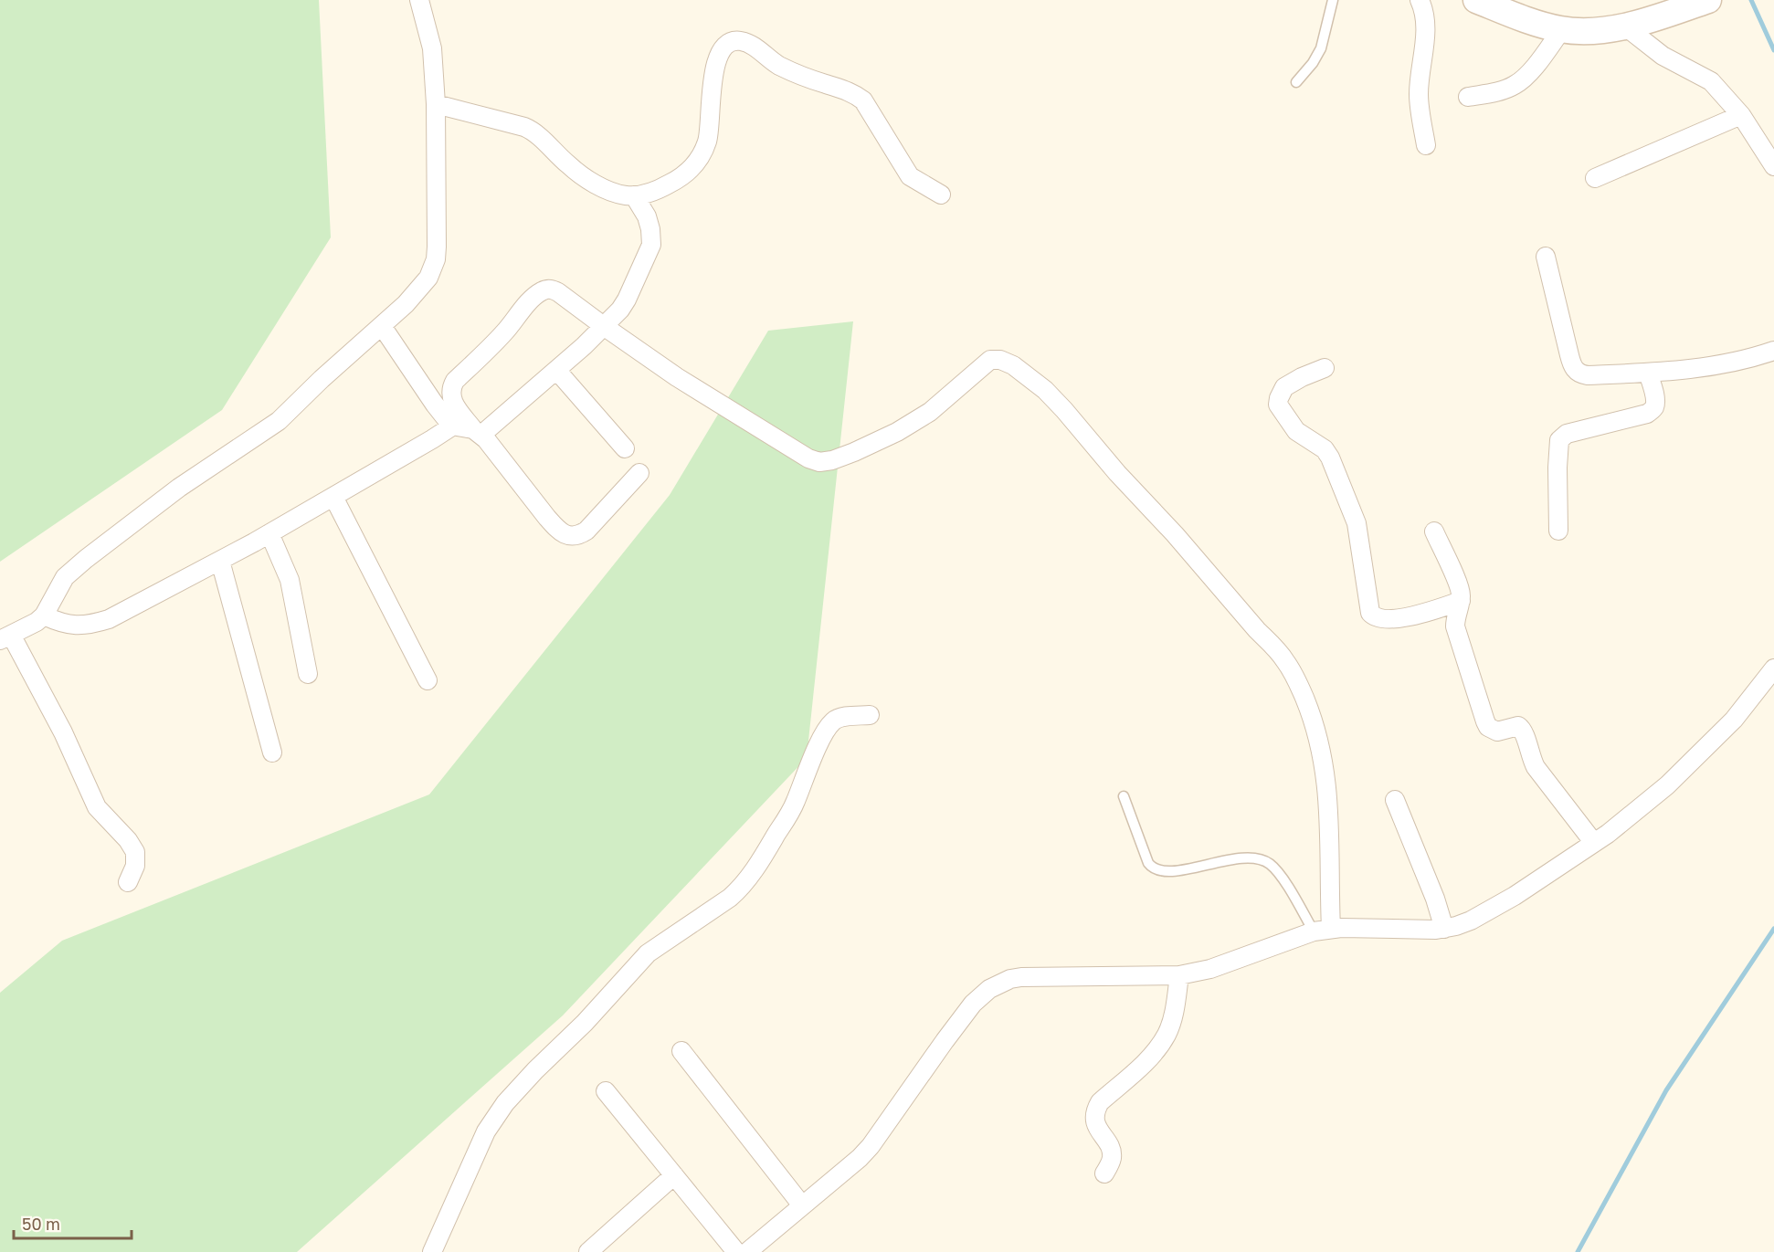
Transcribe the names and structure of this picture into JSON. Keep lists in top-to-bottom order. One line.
{"scale_bar":"50 m"}
